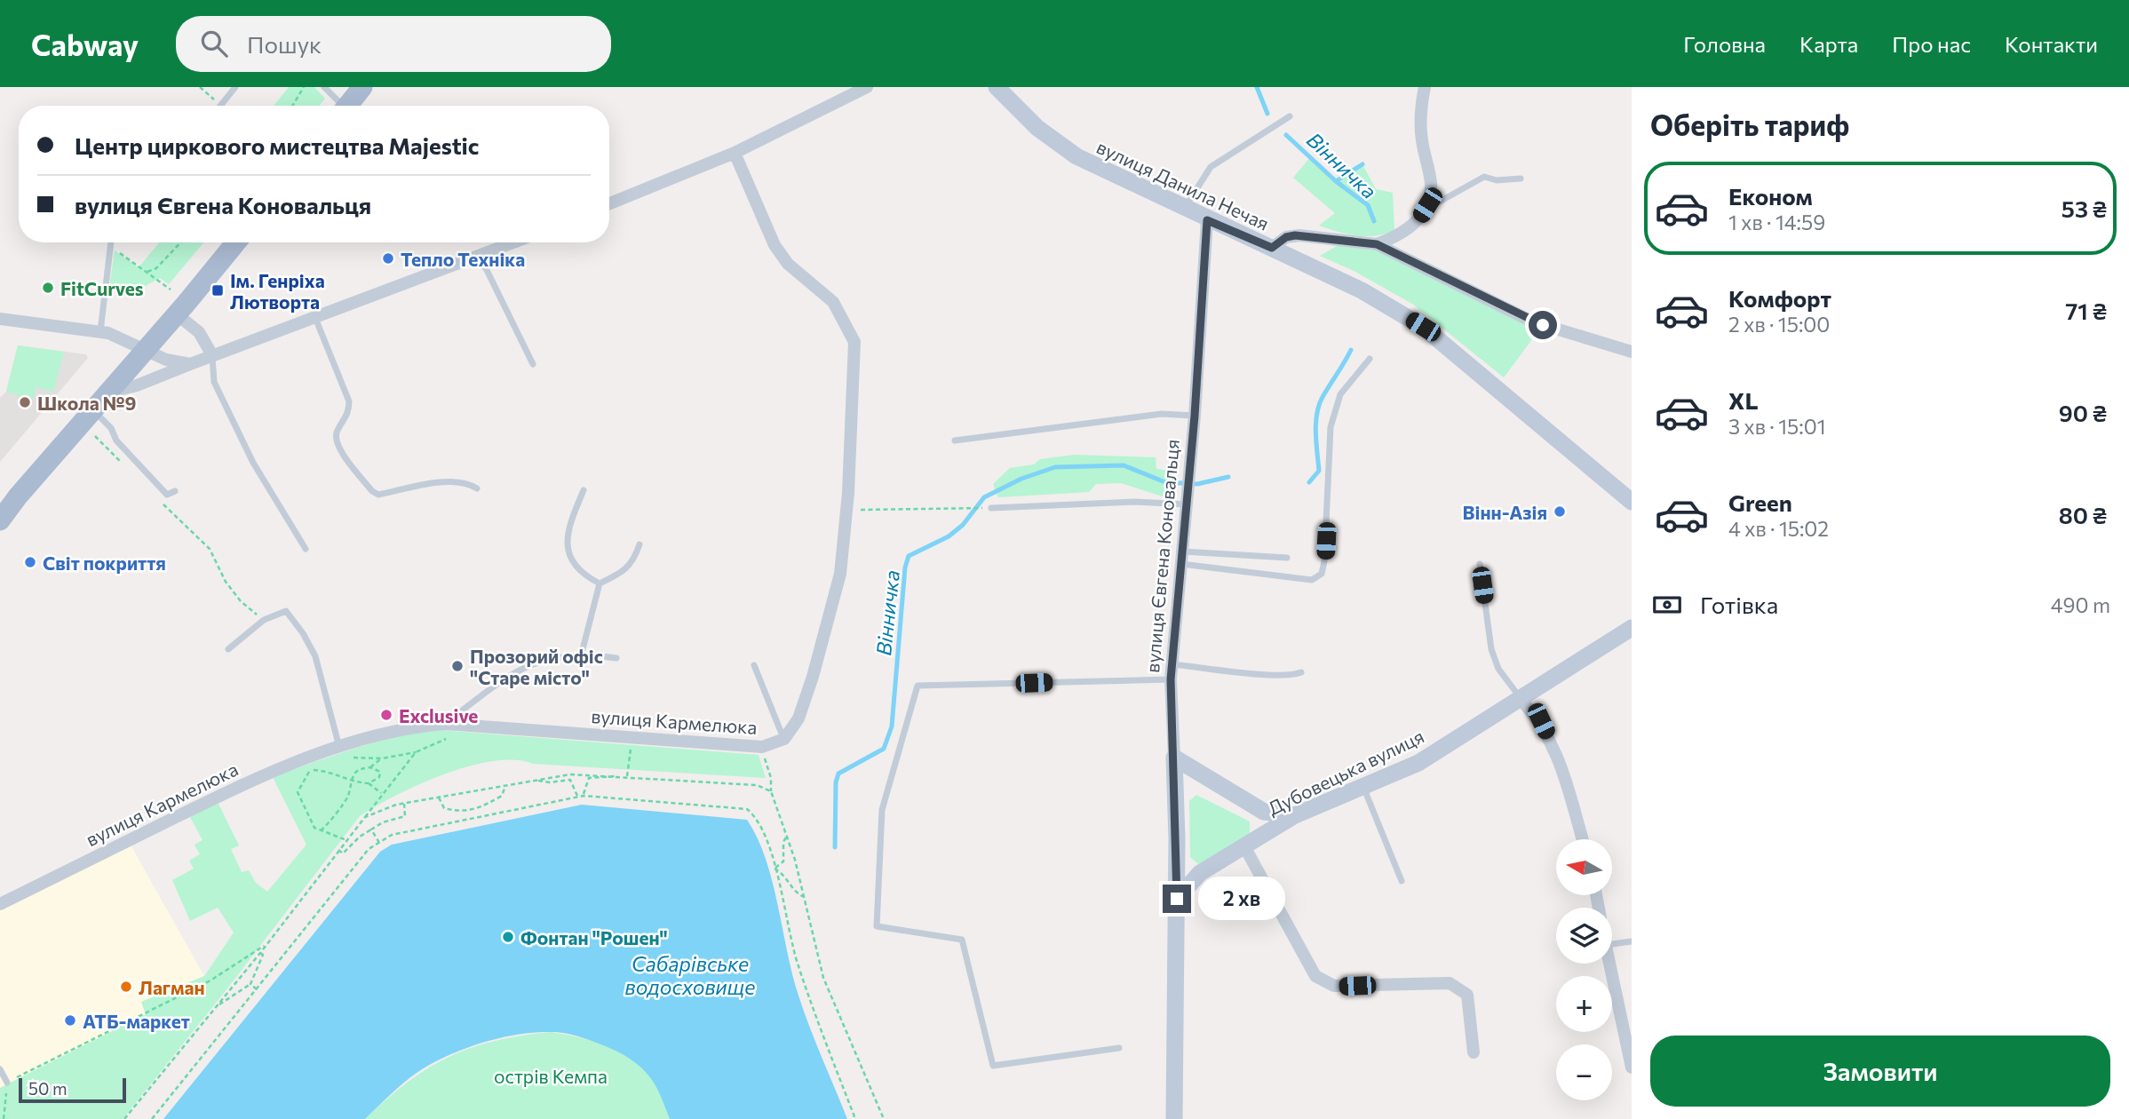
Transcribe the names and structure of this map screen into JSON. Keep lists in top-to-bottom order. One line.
{"streets":{"street":["вулиця Данила Нечая","вулиця Євгена Коновальця","вулиця Кармелюка","Дубовецька вулиця"]},"crossings":[["вулиця Данила Нечая","вулиця Євгена Коновальця"],["вулиця Євгена Коновальця","Дубовецька вулиця"]],"water":["Вінничка","Сабарівське водосховище"],"parks":["острів Кемпа"],"places":{"other":["Тепло Техніка","FitCurves","Школа №9","Вінн-Азія","Світ покриття","Прозорий офіс \"Старе місто\"","Exclusive","Фонтан \"Рошен\"","Лагман","АТБ-маркет"],"transit":["Ім. Генріха Лютворта"]},"scale_bar":"50 m","north":"left","page":{"header":"Cabway","search":"Пошук","nav":["Головна","Карта","Про нас","Контакти"],"heading":"Оберіть тариф","banner":["Центр циркового мистецтва Majestic","вулиця Євгена Коновальця"],"list":[{"name":"Економ","note":"1 хв · 14:59","value":"53 ₴"},{"name":"Комфорт","note":"2 хв · 15:00","value":"71 ₴"},{"name":"XL","note":"3 хв · 15:01","value":"90 ₴"},{"name":"Green","note":"4 хв · 15:02","value":"80 ₴"}],"pay":["Готівка","490 m"],"map_buttons":["+","−"],"bubble":"2 хв","buttons":"Замовити","scale":"50 m"}}
